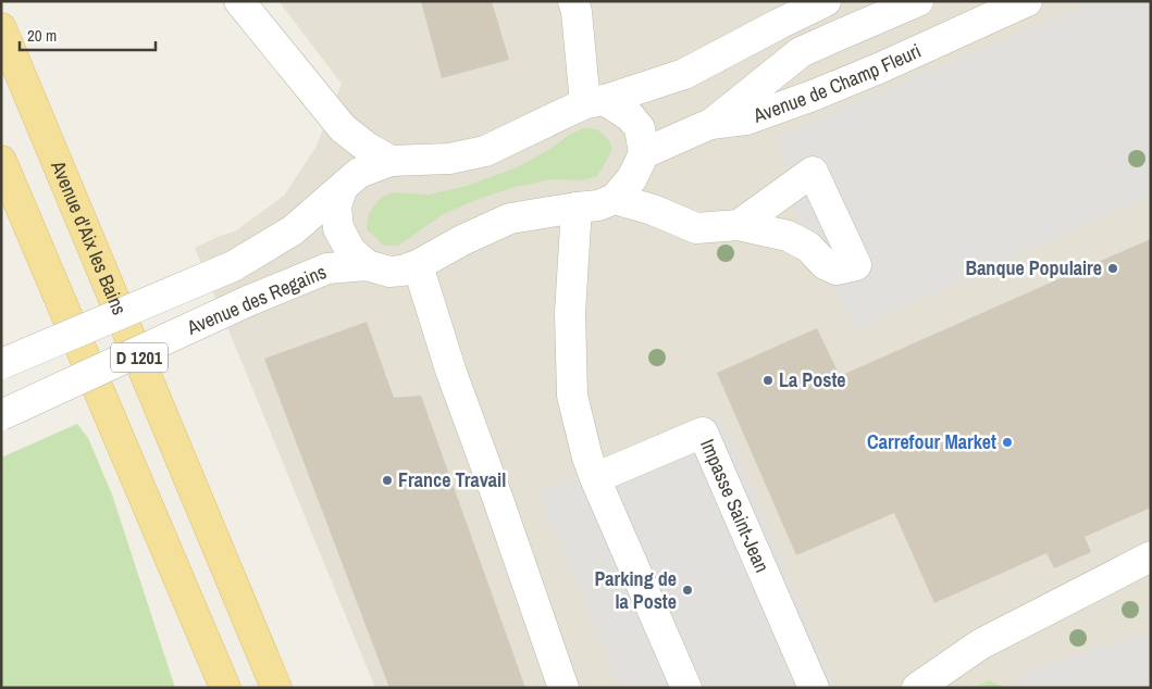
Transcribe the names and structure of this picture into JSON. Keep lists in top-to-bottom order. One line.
{"streets":{"main road":["Avenue d'Aix les Bains","D 1201"],"street":["Avenue de Champ Fleuri","Avenue des Regains","Impasse Saint-Jean"]},"places":["Banque Populaire","La Poste","Carrefour Market","France Travail","Parking de la Poste"],"scale_bar":"20 m"}
